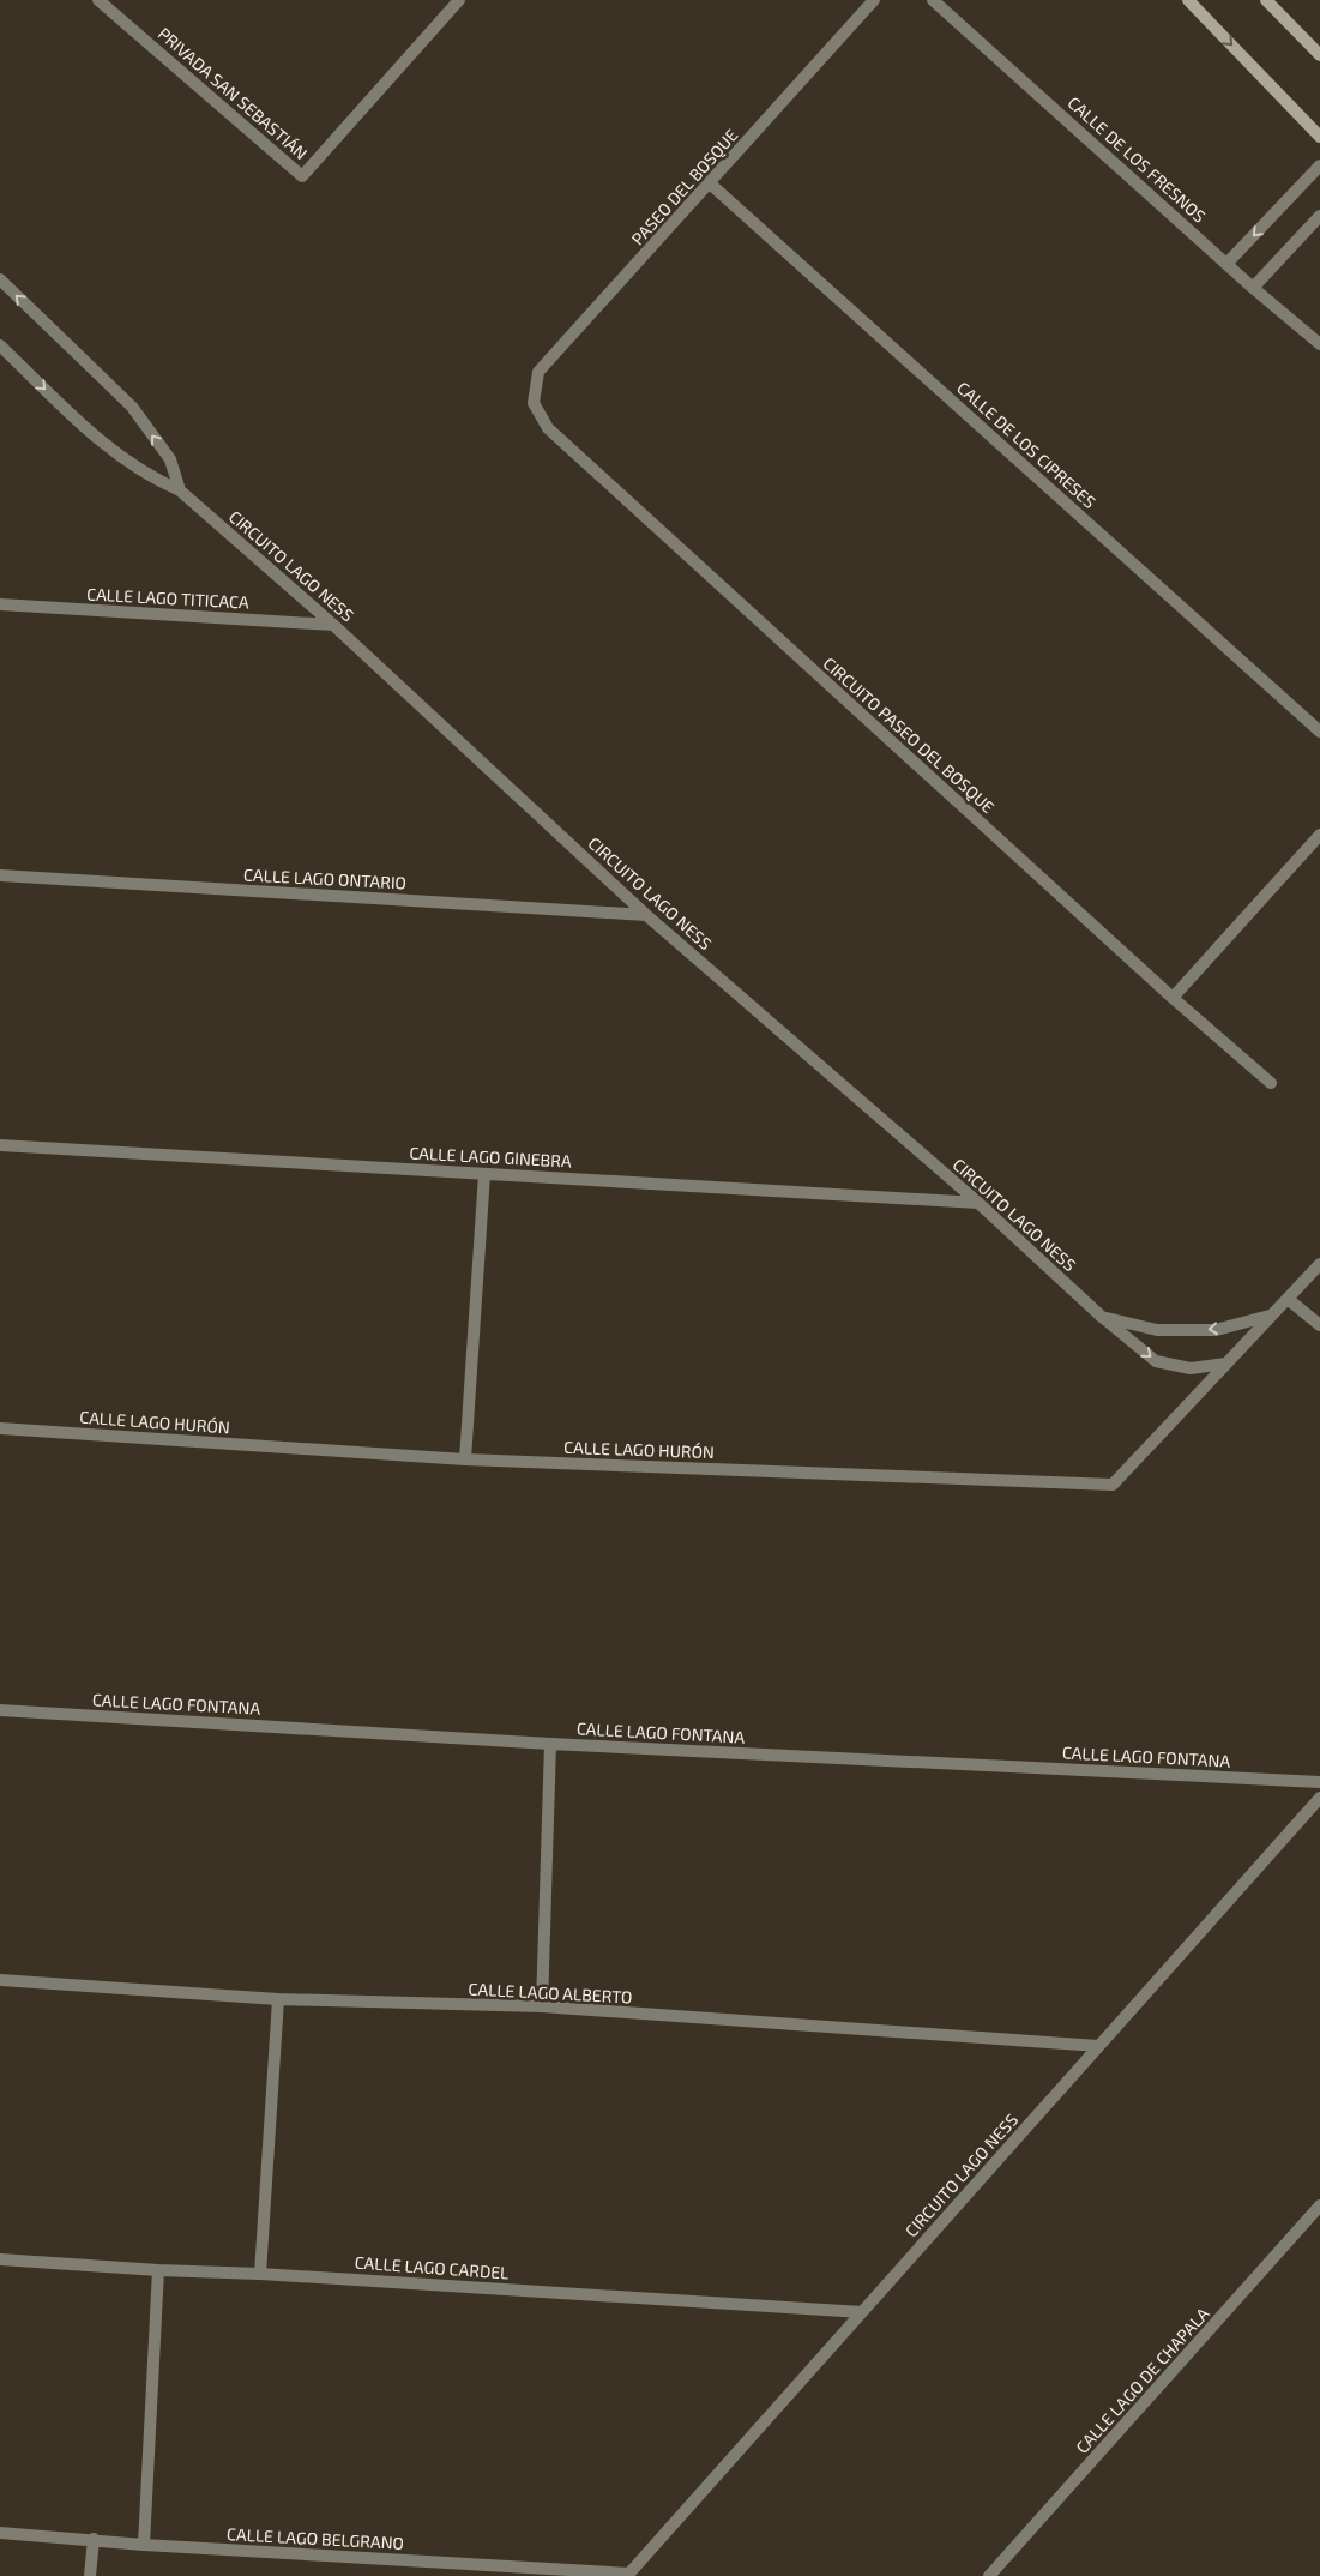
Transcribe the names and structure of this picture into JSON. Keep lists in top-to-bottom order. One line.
{"streets":{"street":["PRIVADA SAN SEBASTIÁN","CALLE DE LOS FRESNOS","PASEO DEL BOSQUE","CALLE DE LOS CIPRESES","CIRCUITO LAGO NESS","CALLE LAGO TITICACA","CIRCUITO PASEO DEL BOSQUE","CALLE LAGO ONTARIO","CALLE LAGO GINEBRA","CALLE LAGO HURÓN","CALLE LAGO FONTANA","CALLE LAGO ALBERTO","CALLE LAGO CARDEL","CALLE LAGO DE CHAPALA","CALLE LAGO BELGRANO"]},"crossings":[["PASEO DEL BOSQUE","CALLE DE LOS CIPRESES"],["PASEO DEL BOSQUE","CIRCUITO PASEO DEL BOSQUE"],["CIRCUITO LAGO NESS","CALLE LAGO TITICACA"],["CIRCUITO LAGO NESS","CALLE LAGO ONTARIO"],["CIRCUITO LAGO NESS","CALLE LAGO GINEBRA"],["CIRCUITO LAGO NESS","CALLE LAGO HURÓN"],["CIRCUITO LAGO NESS","CALLE LAGO ALBERTO"],["CIRCUITO LAGO NESS","CALLE LAGO CARDEL"],["CIRCUITO LAGO NESS","CALLE LAGO BELGRANO"]]}
